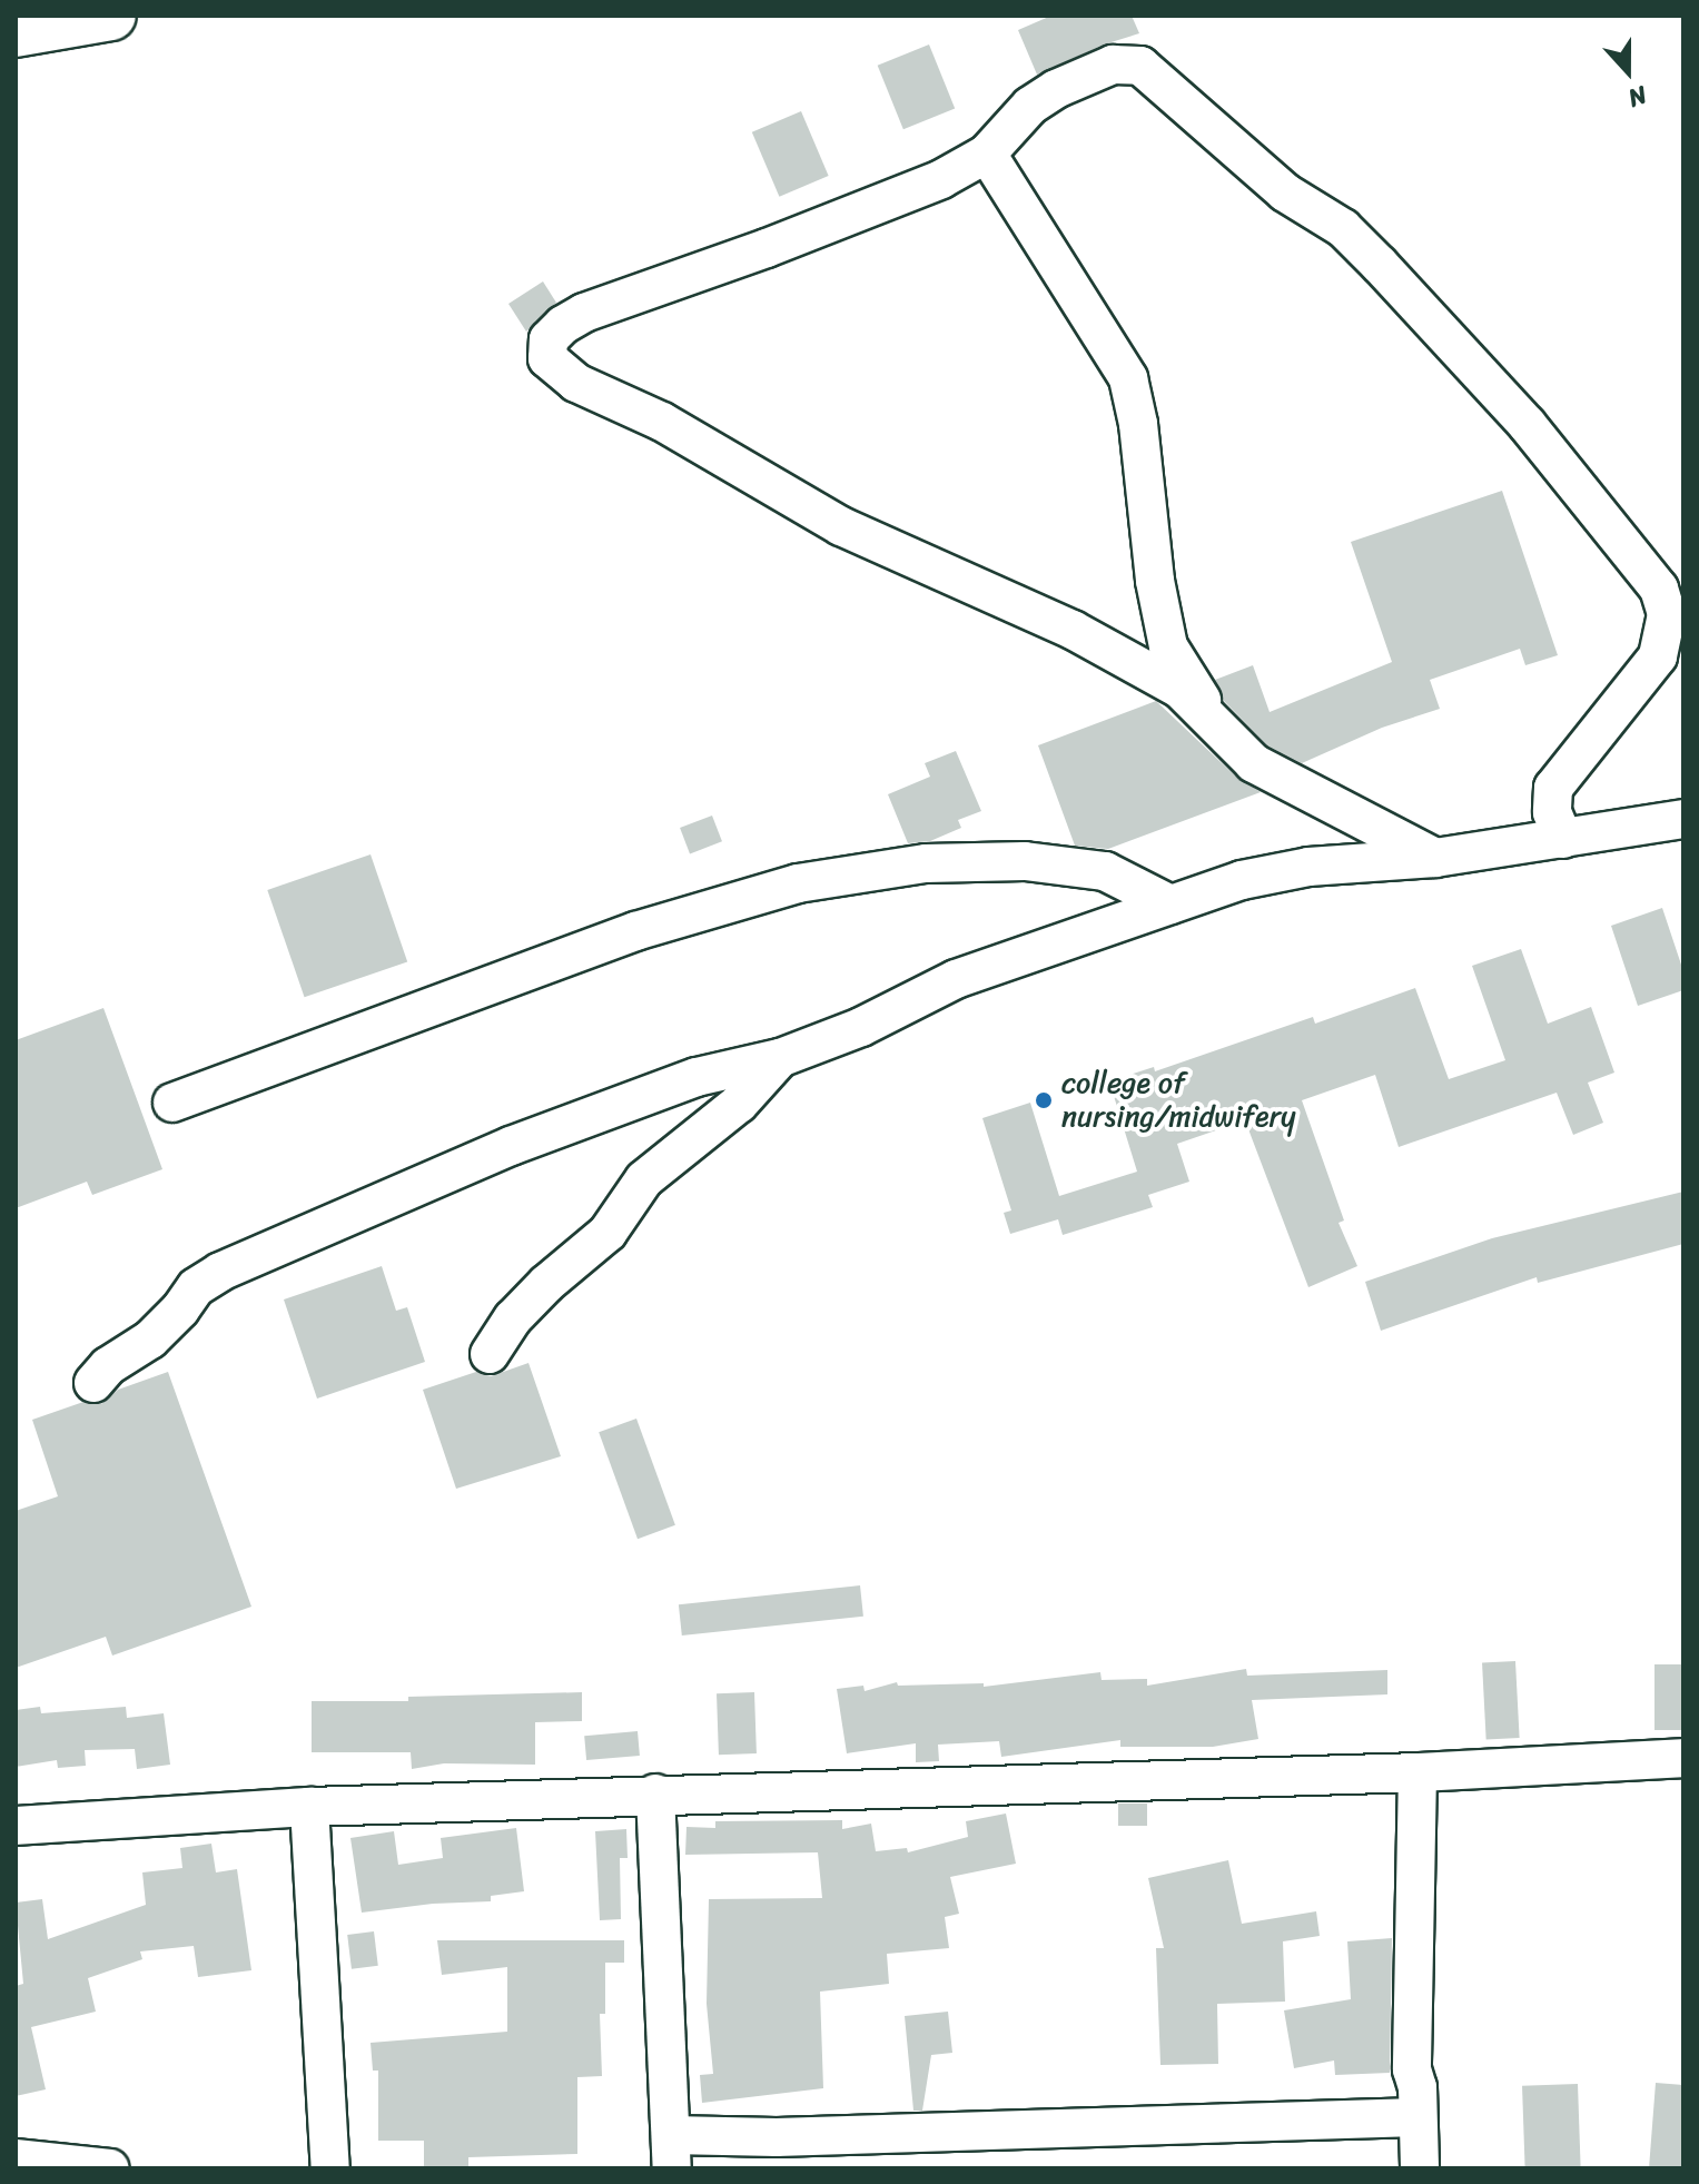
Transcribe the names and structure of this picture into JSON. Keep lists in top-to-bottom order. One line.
{"places":["college of nursing/midwifery"],"north":"bottom"}
